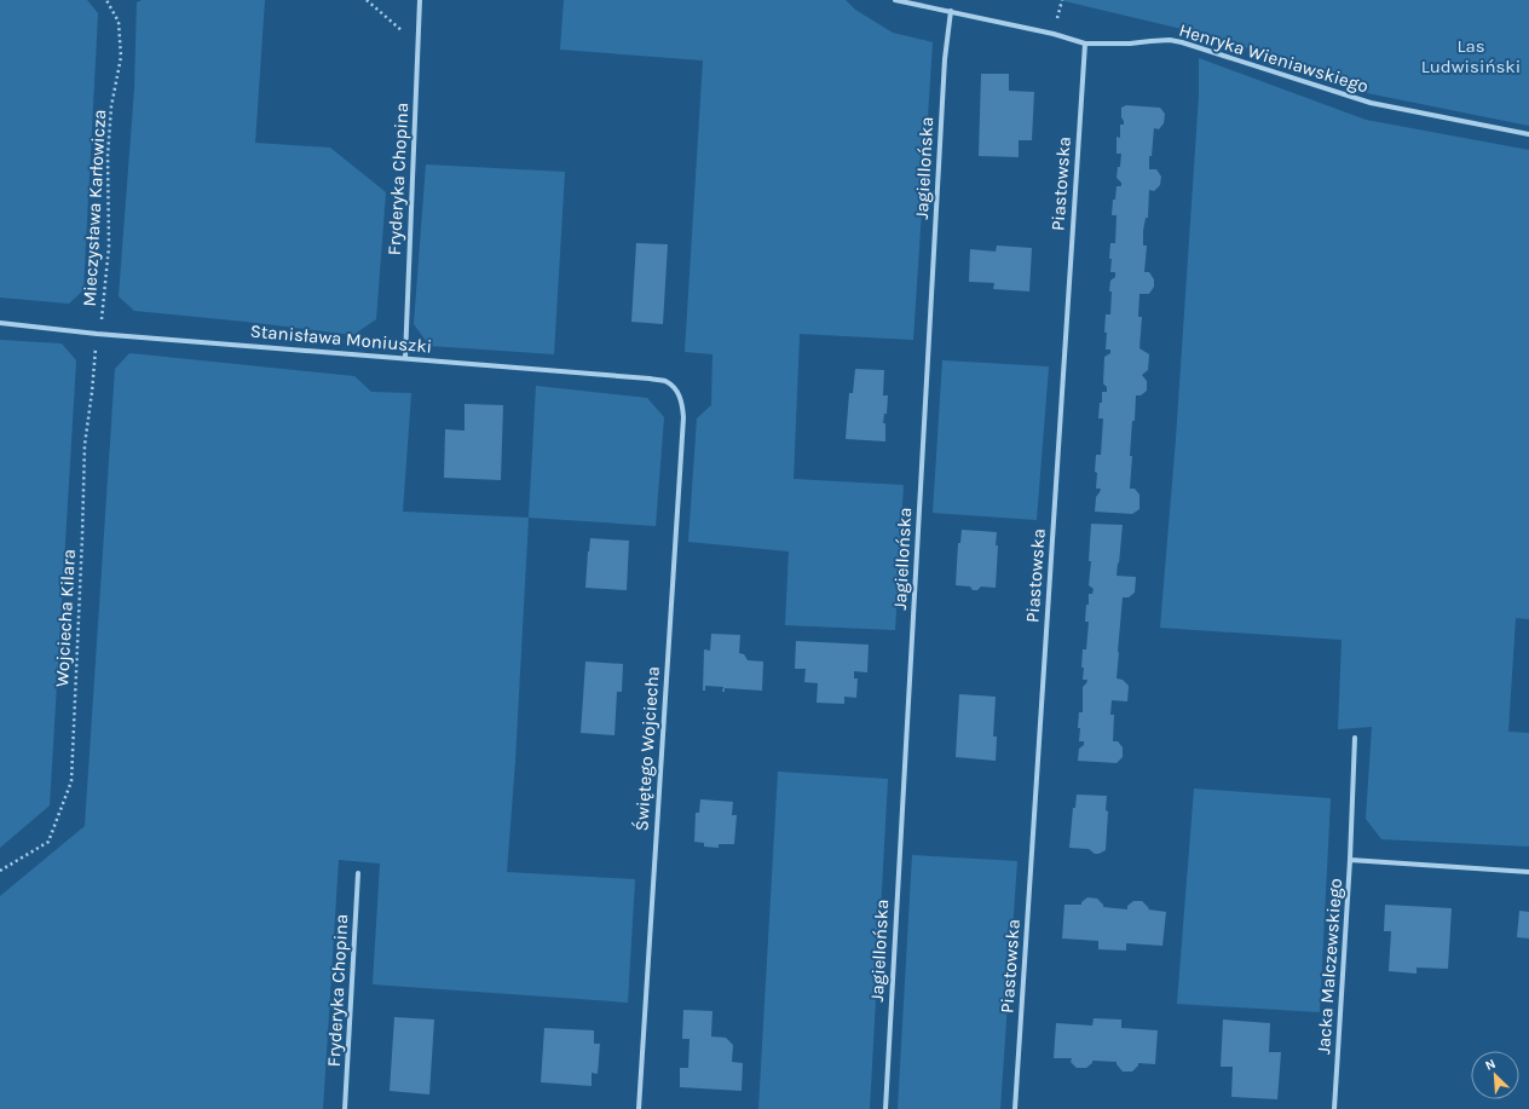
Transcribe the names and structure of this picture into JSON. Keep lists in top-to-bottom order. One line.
{"streets":{"street":["Henryka Wieniawskiego","Jagiellońska","Fryderyka Chopina","Piastowska","Stanisława Moniuszki","Świętego Wojciecha","Jacka Malczewskiego"],"path":["Mieczysława Karłowicza","Wojciecha Kilara"]},"crossings":[["Henryka Wieniawskiego","Jagiellońska"],["Henryka Wieniawskiego","Piastowska"],["Fryderyka Chopina","Stanisława Moniuszki"],["Mieczysława Karłowicza","Stanisława Moniuszki"],["Mieczysława Karłowicza","Wojciecha Kilara"],["Stanisława Moniuszki","Wojciecha Kilara"],["Stanisława Moniuszki","Świętego Wojciecha"]],"parks":["Las Ludwisiński"],"north":"top left"}
